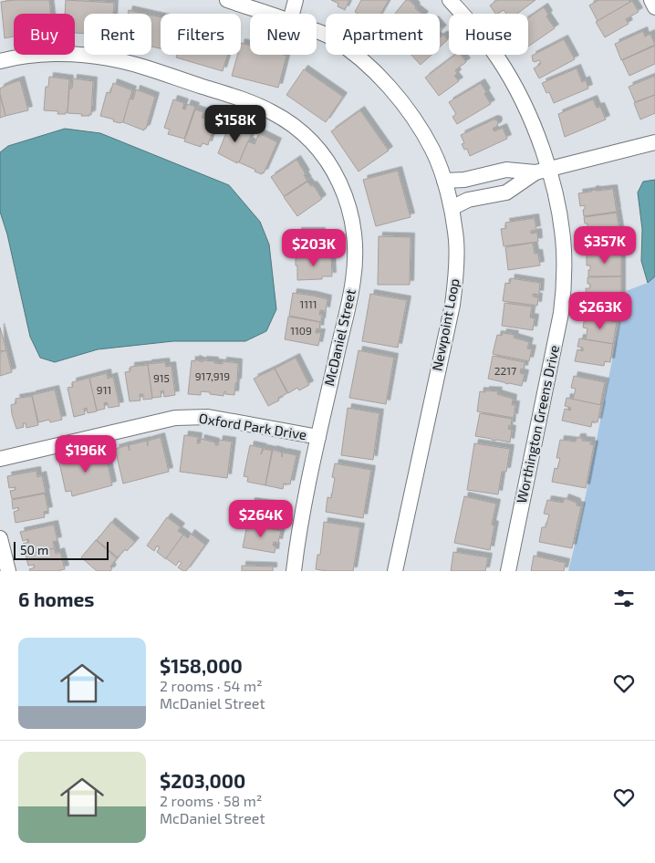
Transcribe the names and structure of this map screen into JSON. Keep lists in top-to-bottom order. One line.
{"streets":{"street":["Newpoint Loop","McDaniel Street","Worthington Greens Drive","Oxford Park Drive"]},"crossings":[["McDaniel Street","Oxford Park Drive"]],"house_numbers":["1111","1109","2217","917,919","915","911"],"scale_bar":"50 m","page":{"chip":["Buy","Rent","Filters","New","Apartment","House"],"price":["$158K","$357K","$203K","$263K","$196K","$264K"],"scale":"50 m","heading":"6 homes","list":[{"name":"$158,000","note":"2 rooms · 54 m² · McDaniel Street"},{"name":"$203,000","note":"2 rooms · 58 m² · McDaniel Street"}]}}
